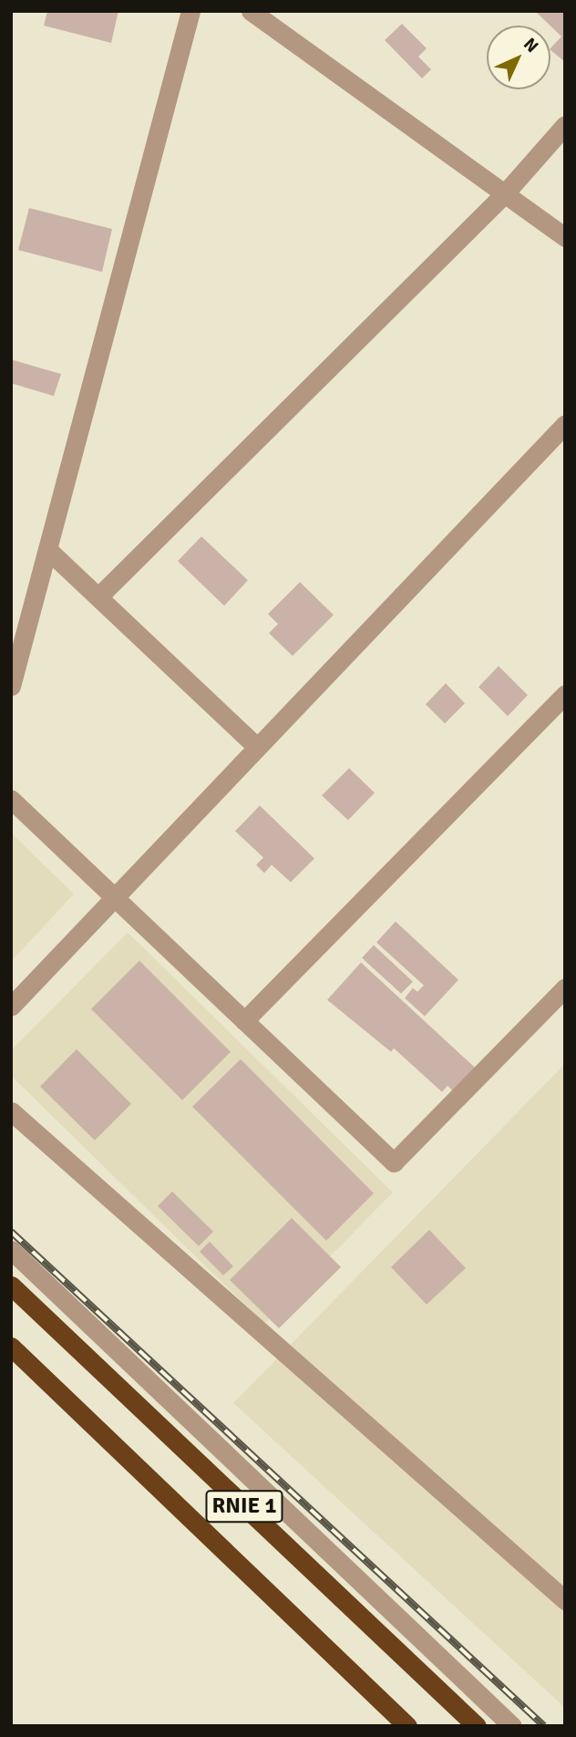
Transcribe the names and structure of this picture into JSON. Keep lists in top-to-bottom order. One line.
{"streets":{"highway":["RNIE 1"]},"north":"top right"}
